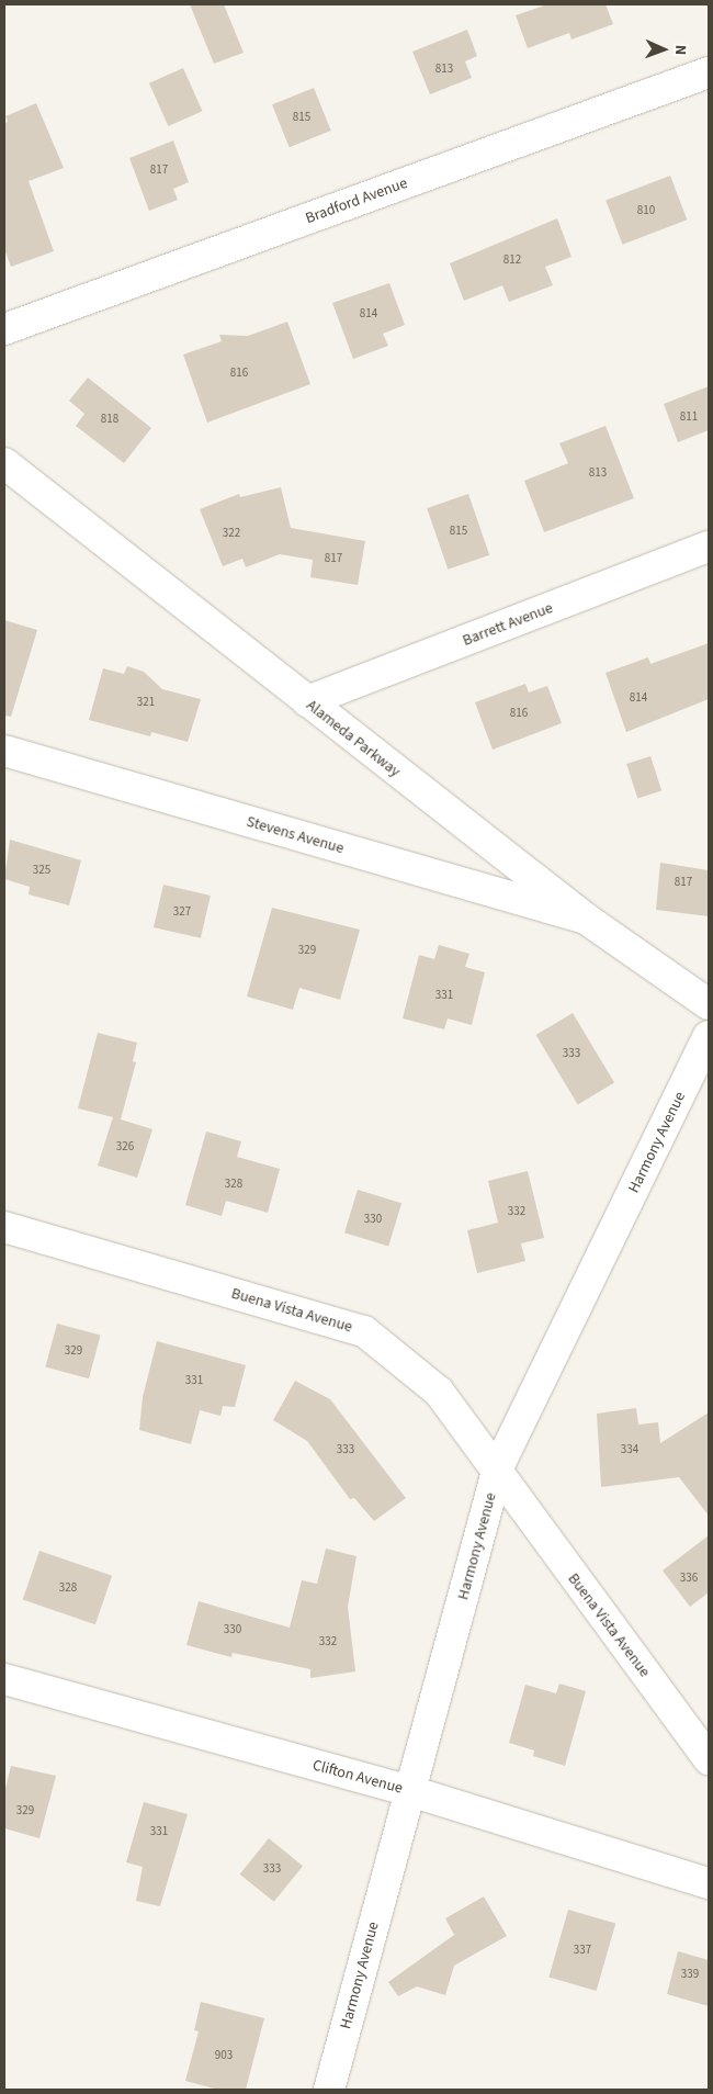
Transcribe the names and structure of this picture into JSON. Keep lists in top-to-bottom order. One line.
{"streets":{"street":["Bradford Avenue","Barrett Avenue","Alameda Parkway","Stevens Avenue","Harmony Avenue","Buena Vista Avenue","Clifton Avenue"]},"crossings":[["Barrett Avenue","Alameda Parkway"],["Alameda Parkway","Stevens Avenue"],["Harmony Avenue","Buena Vista Avenue"],["Harmony Avenue","Clifton Avenue"]],"house_numbers":["813","815","817","810","812","814","816","811","818","813","815","322","817","814","321","816","325","817","327","329","331","333","326","328","332","330","329","331","333","334","336","328","330","332","329","331","333","337","339","903"],"north":"right"}
